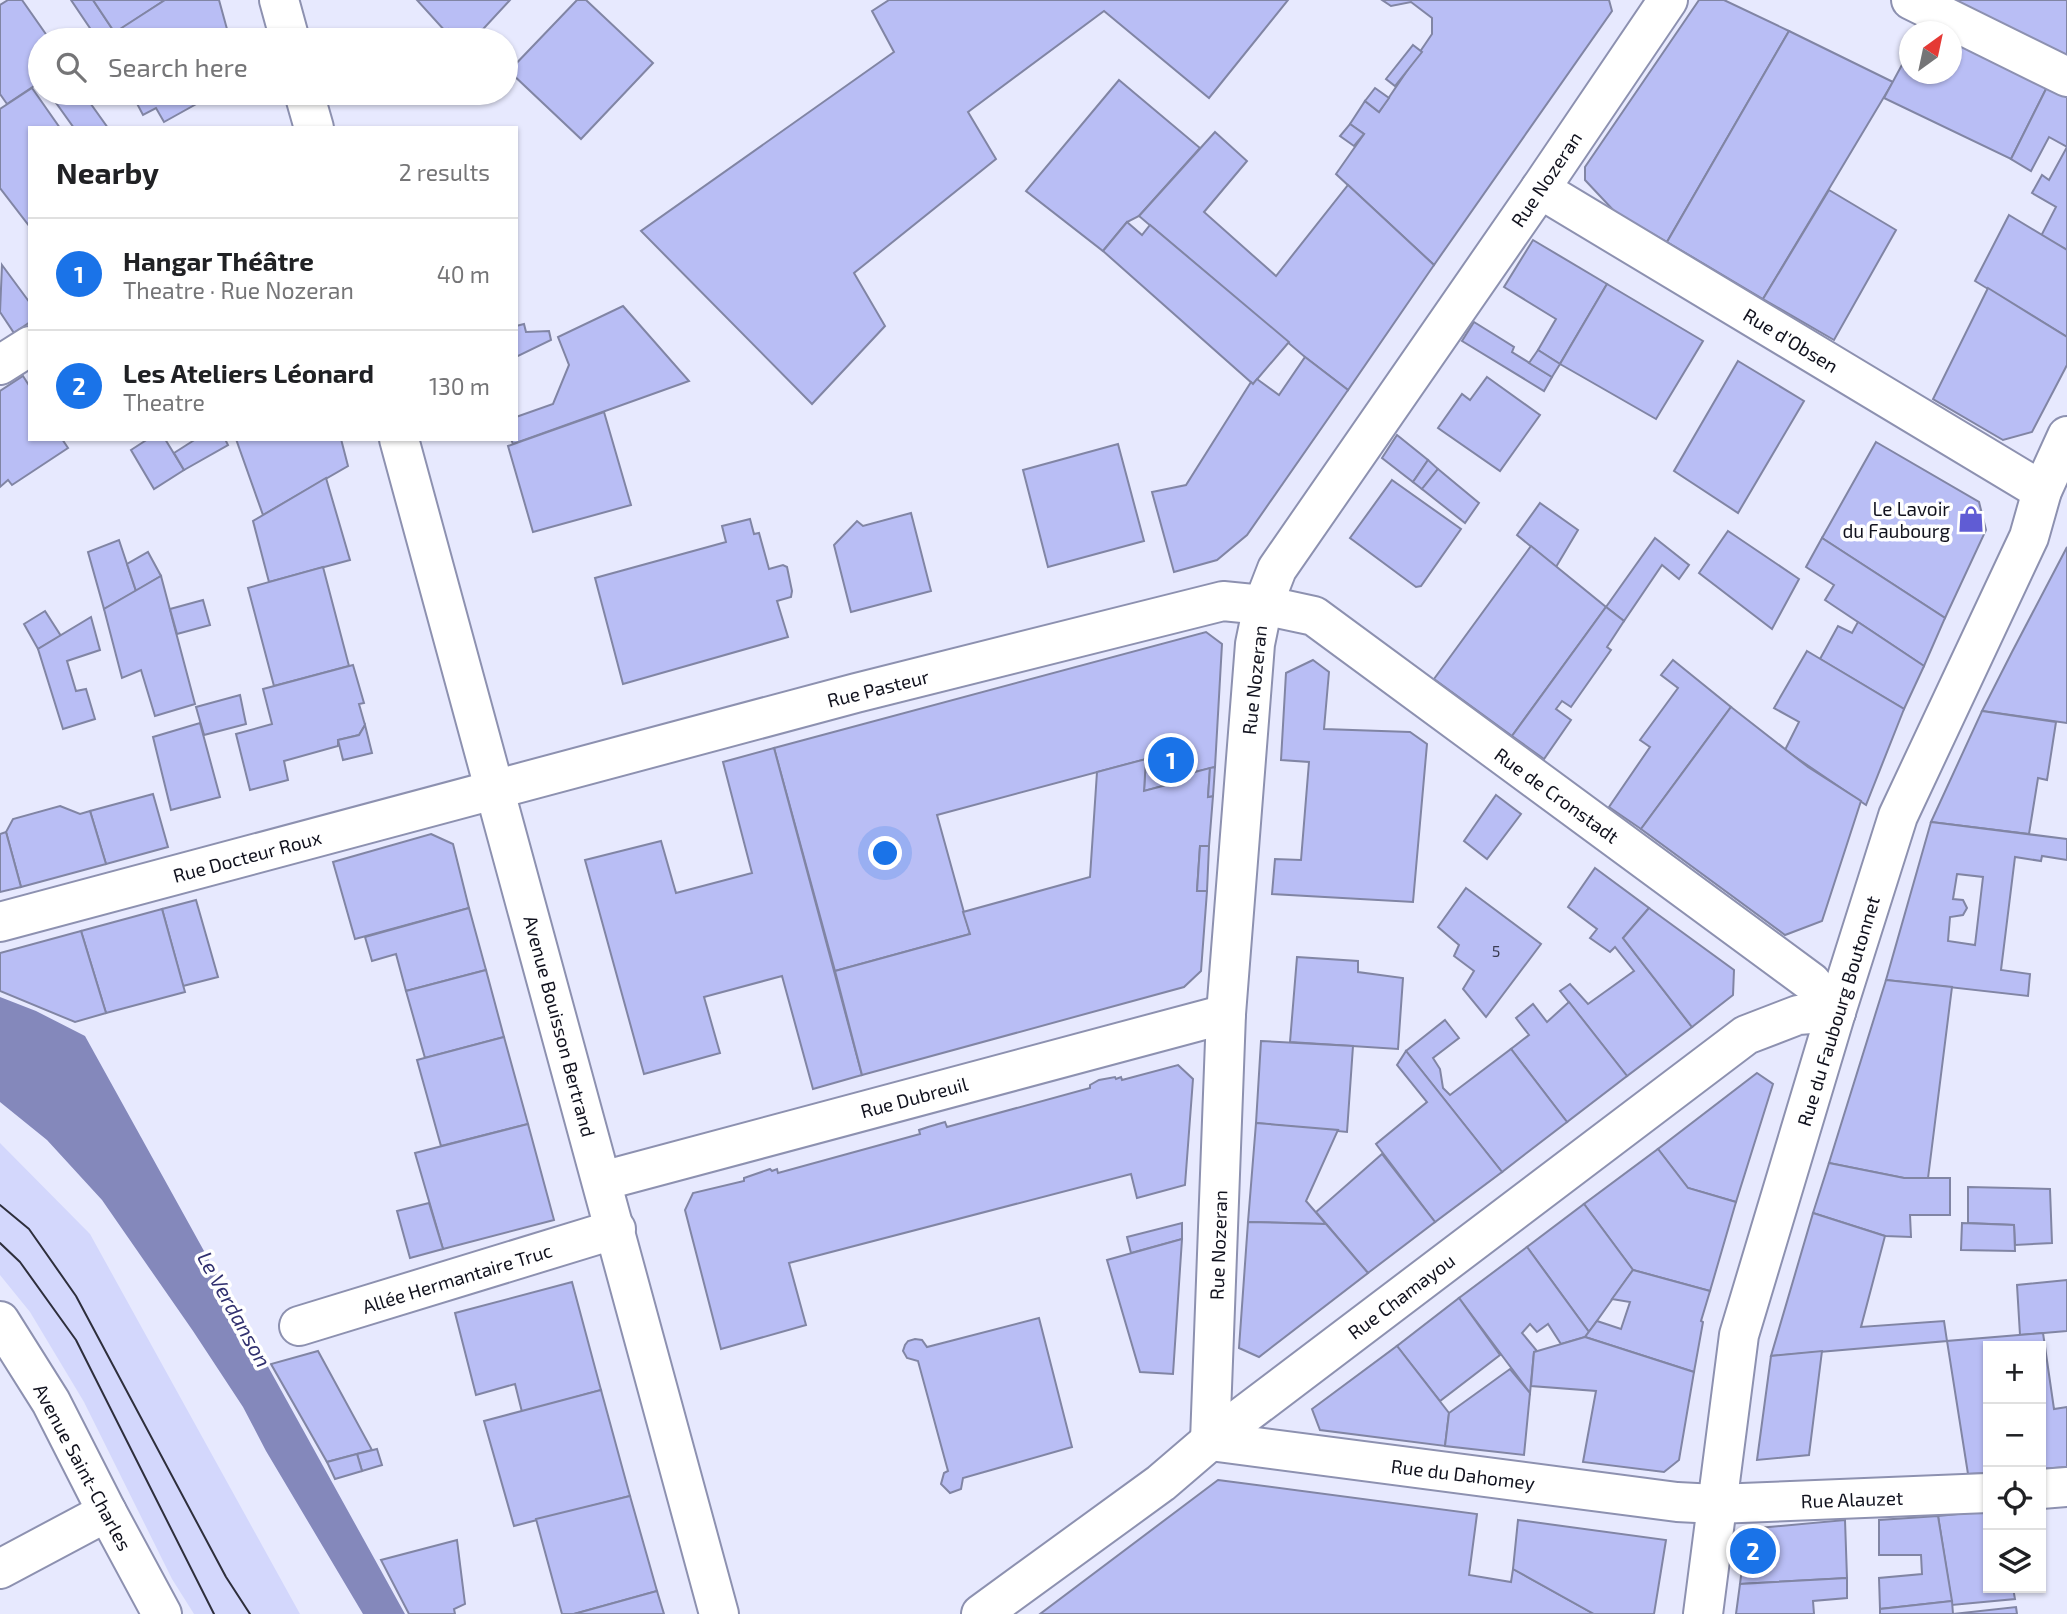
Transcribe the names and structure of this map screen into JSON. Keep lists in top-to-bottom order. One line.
{"streets":{"street":["Rue Nozeran","Rue d'Obsen","Rue Pasteur","Rue de Cronstadt","Rue Docteur Roux","Rue du Faubourg Boutonnet","Avenue Bouisson Bertrand","Rue Dubreuil","Allée Hermantaire Truc","Rue Chamayou","Avenue Saint-Charles","Rue du Dahomey","Rue Alauzet"]},"crossings":[["Rue Nozeran","Rue d'Obsen"],["Rue Nozeran","Rue Pasteur"],["Rue Nozeran","Rue de Cronstadt"],["Rue Nozeran","Rue Dubreuil"],["Rue Nozeran","Rue Chamayou"],["Rue Nozeran","Rue du Dahomey"],["Rue d'Obsen","Rue du Faubourg Boutonnet"],["Rue Pasteur","Rue de Cronstadt"],["Rue Pasteur","Rue Docteur Roux"],["Rue Pasteur","Avenue Bouisson Bertrand"],["Rue de Cronstadt","Rue du Faubourg Boutonnet"],["Rue de Cronstadt","Rue Chamayou"],["Rue Docteur Roux","Avenue Bouisson Bertrand"],["Rue du Faubourg Boutonnet","Rue Chamayou"],["Rue du Faubourg Boutonnet","Rue du Dahomey"],["Rue du Faubourg Boutonnet","Rue Alauzet"],["Avenue Bouisson Bertrand","Rue Dubreuil"],["Avenue Bouisson Bertrand","Allée Hermantaire Truc"],["Rue Chamayou","Rue du Dahomey"],["Rue du Dahomey","Rue Alauzet"]],"water":["Le Verdanson"],"places":{"shop":["Le Lavoir du Faubourg"]},"house_numbers":["5"],"north":"top right","page":{"search":"Search here","heading":["Nearby","2 results"],"list":[{"mark":"1","name":"Hangar Théâtre","note":"Theatre · Rue Nozeran","value":"40 m"},{"mark":"2","name":"Les Ateliers Léonard","note":"Theatre","value":"130 m"}],"pins":["1","2"],"map_buttons":["+","−"]}}
